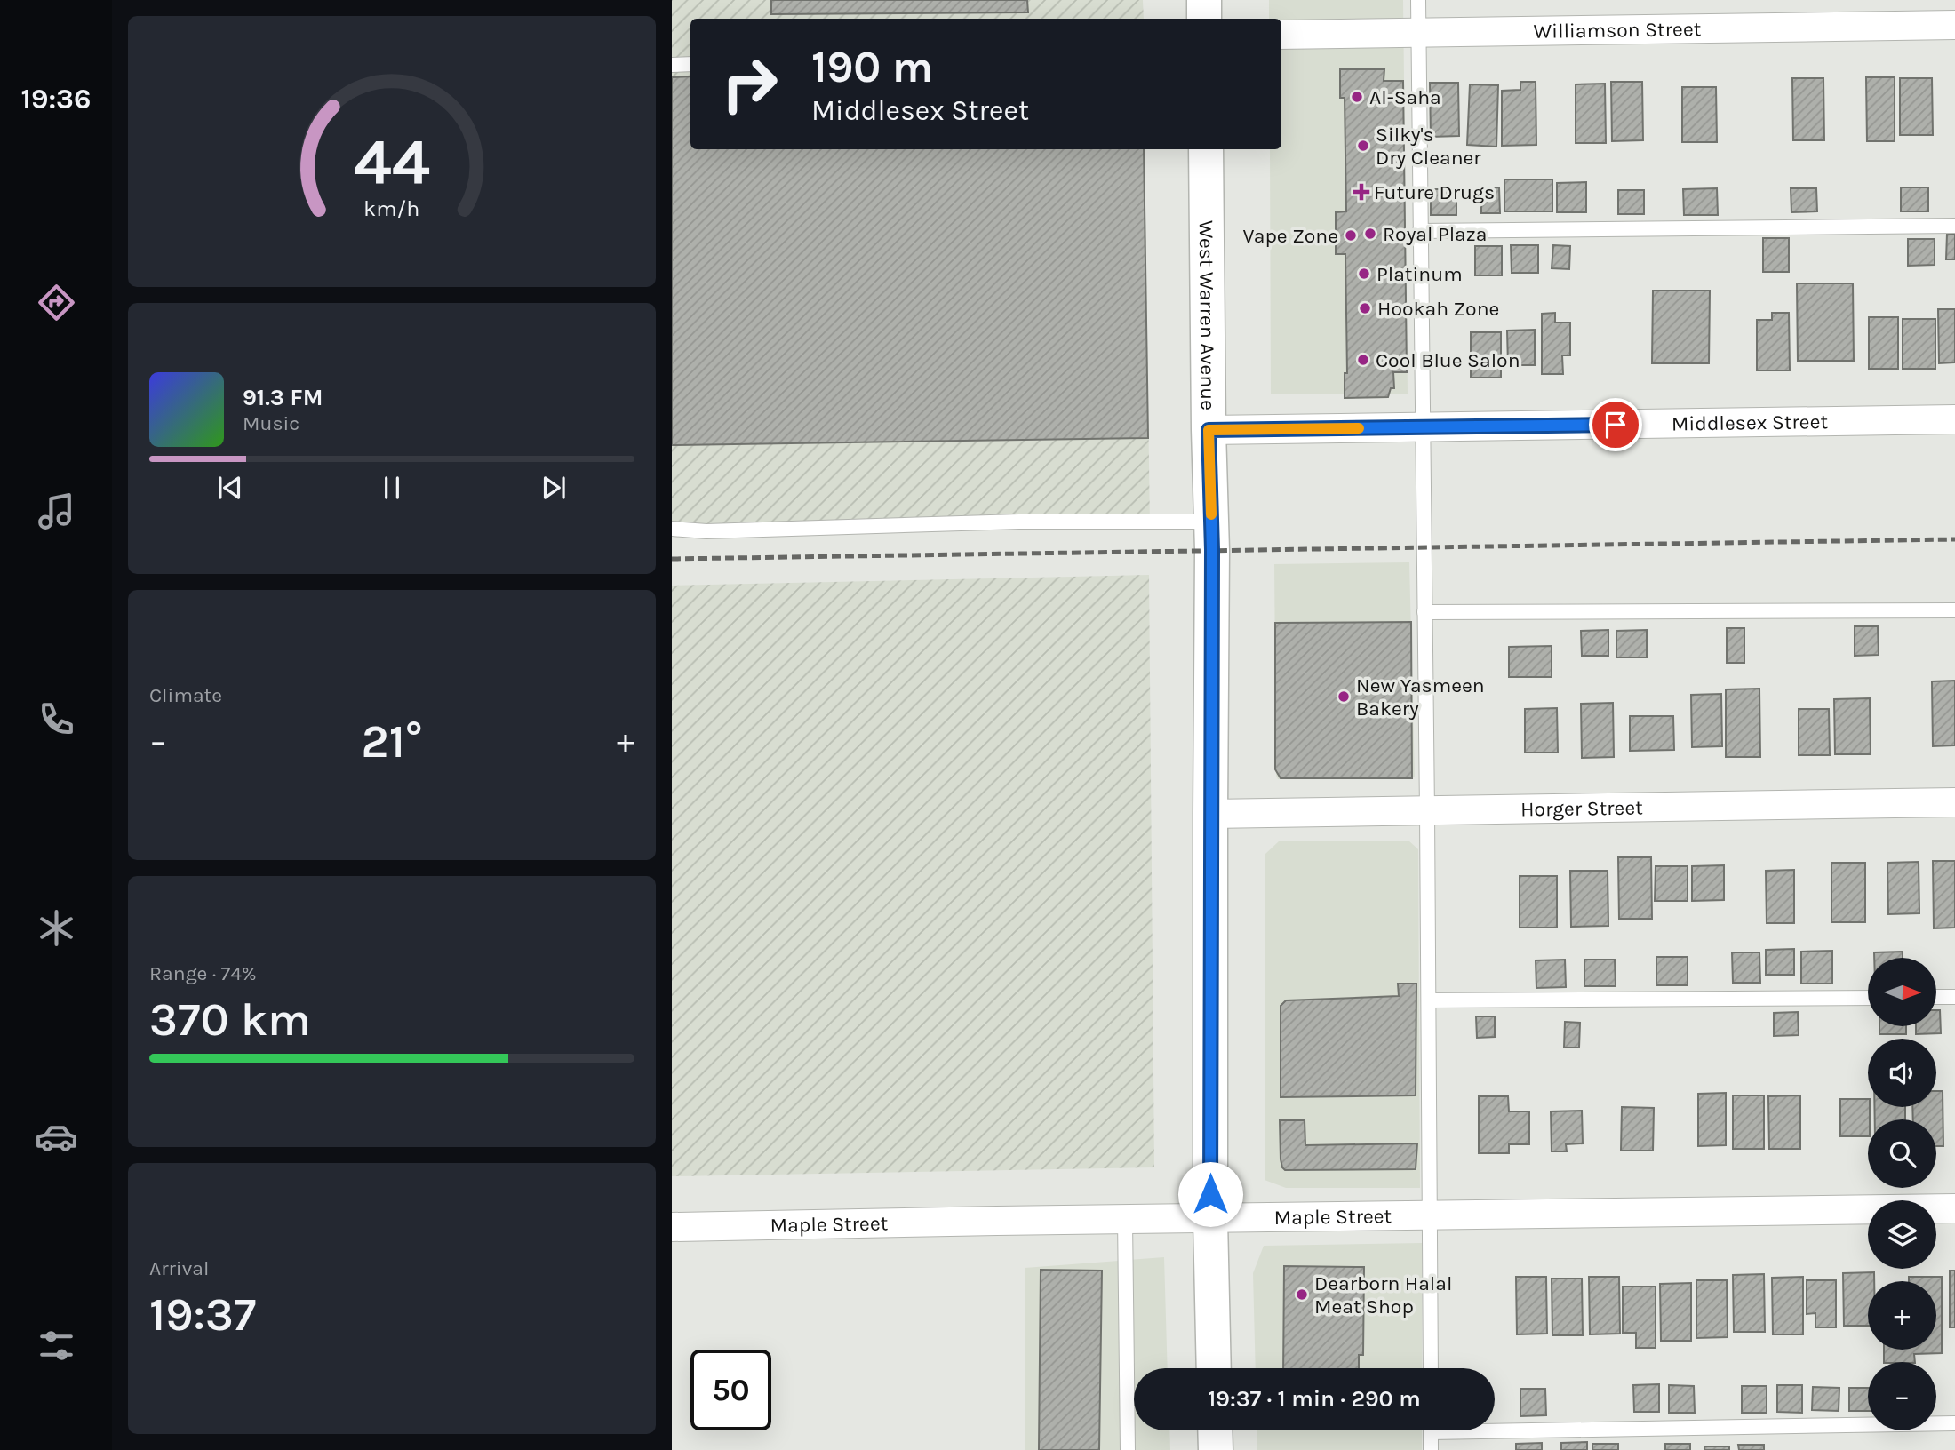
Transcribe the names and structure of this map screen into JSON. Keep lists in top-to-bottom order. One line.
{"streets":{"main road":["West Warren Avenue"],"street":["Williamson Street","Middlesex Street","Horger Street","Maple Street"]},"crossings":[["West Warren Avenue","Middlesex Street"],["West Warren Avenue","Horger Street"],["West Warren Avenue","Maple Street"]],"places":{"other":["Al-Saha","Silky's Dry Cleaner","Royal Plaza","Vape Zone","Platinum","Hookah Zone","Cool Blue Salon","New Yasmeen Bakery","Dearborn Halal Meat Shop"],"health":["Future Drugs"]},"north":"right","page":{"tabs":"19:36","turn":["190 m","Middlesex Street"],"song":["91.3 FM","Music"],"tile":["Climate",["Range · 74%","370 km"],["Arrival","19:37"]],"heat":["−","21°","+"],"map_buttons":["+","−"],"limit":"50","trip":"19:37 · 1 min · 290 m","gauge":["44","km/h"]}}
